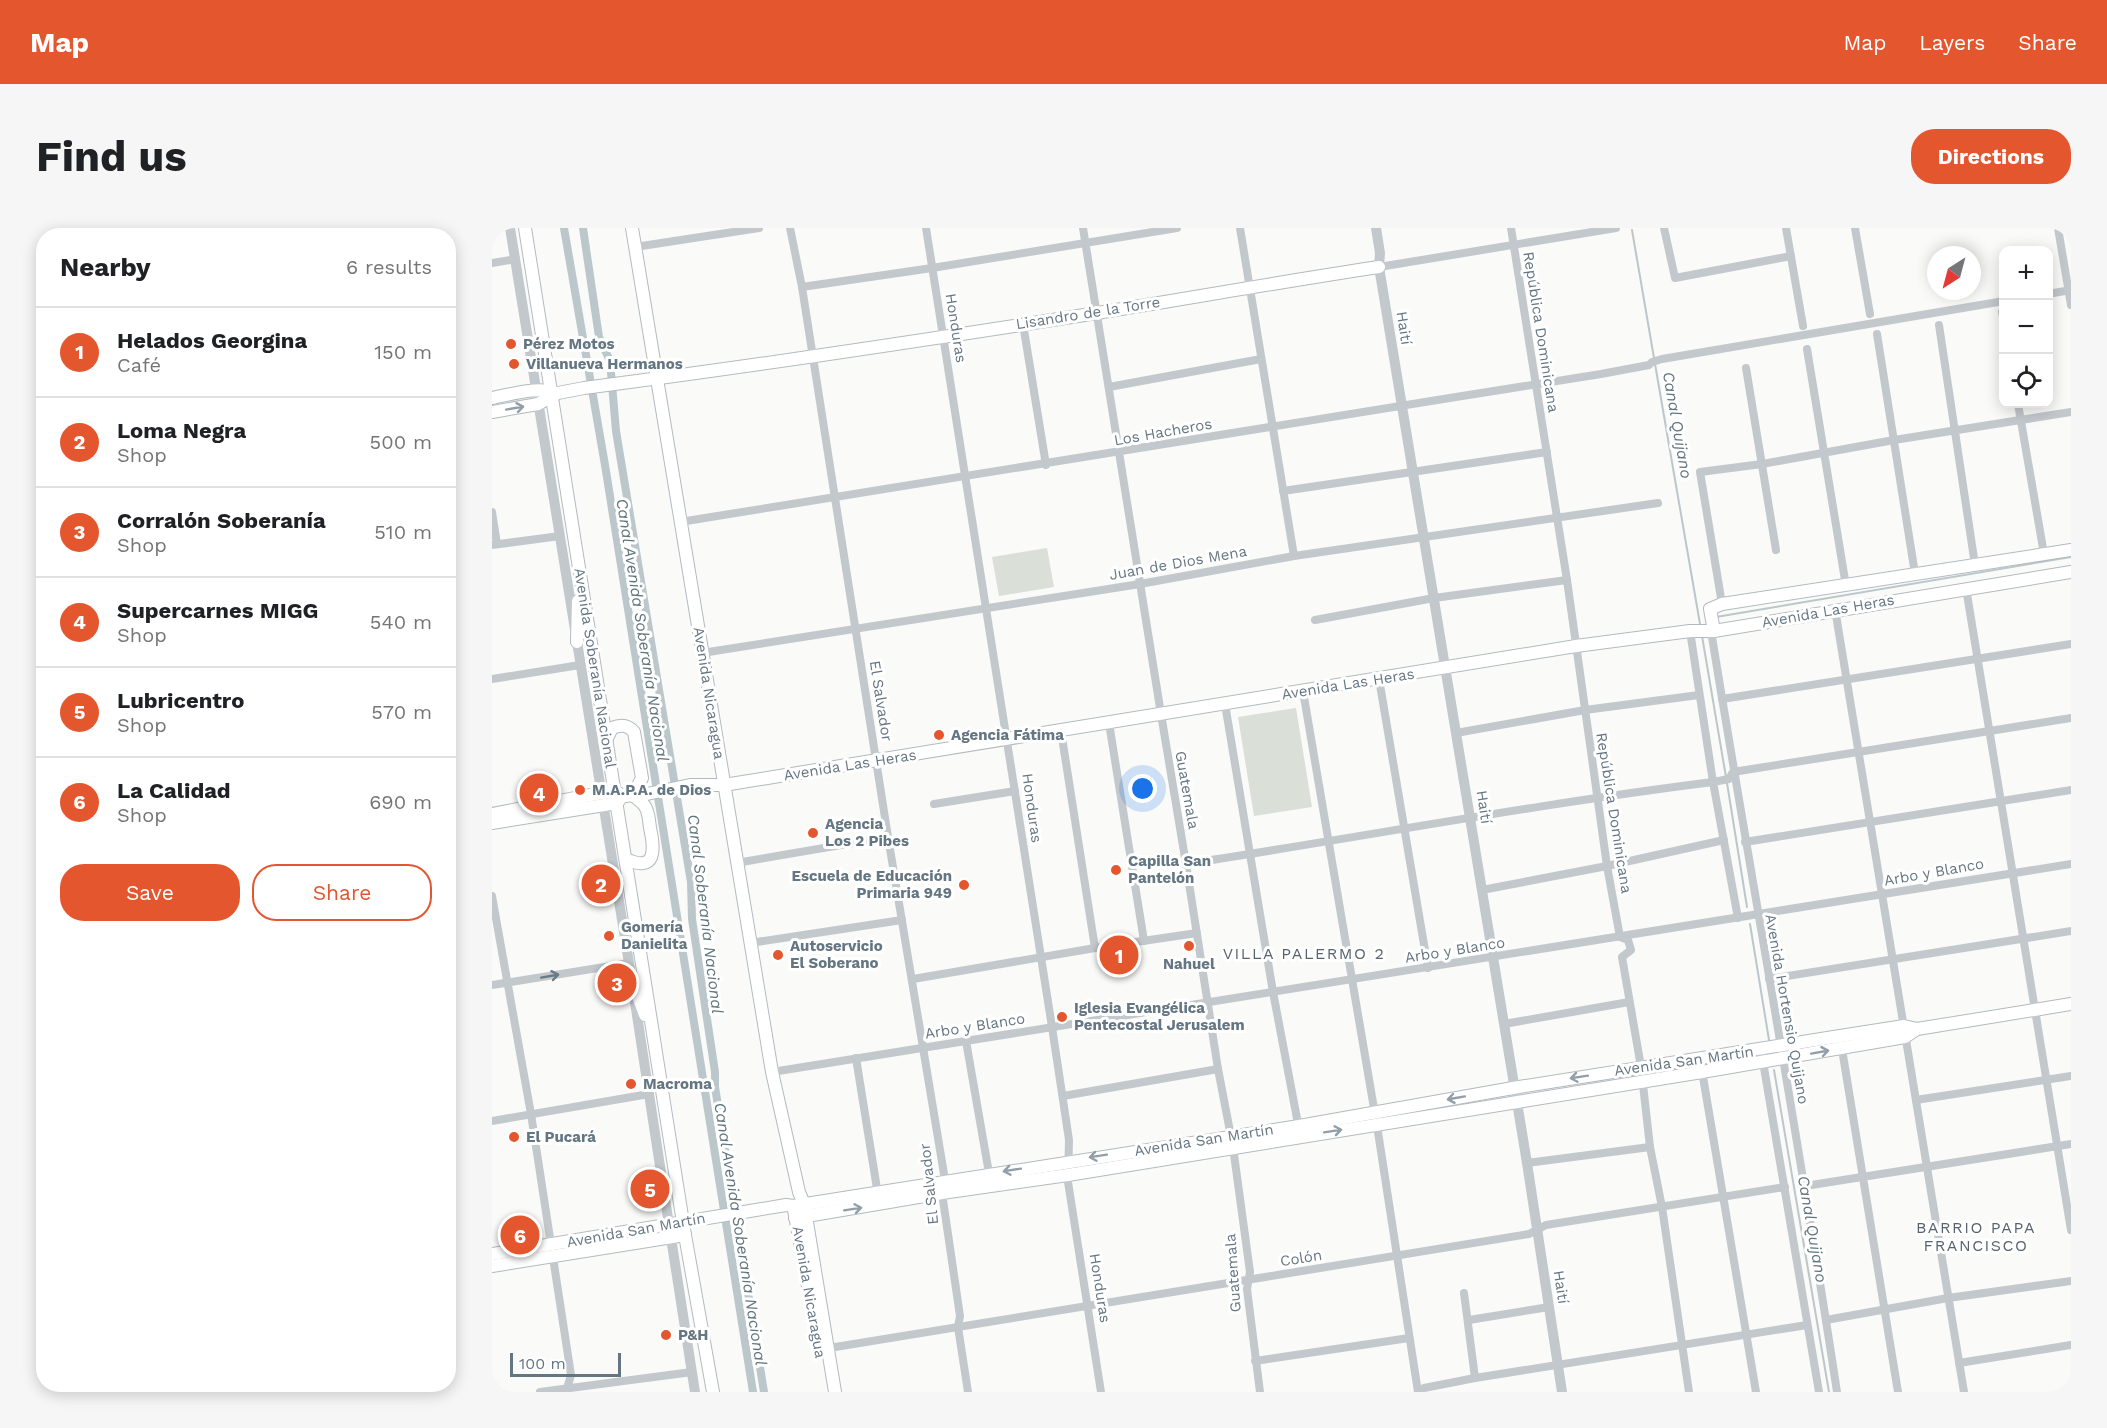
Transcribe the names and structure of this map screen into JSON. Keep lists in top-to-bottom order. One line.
{"streets":{"main road":["Lisandro de la Torre","Avenida Las Heras","Avenida Soberanía Nacional","Avenida Nicaragua","Avenida San Martín"],"street":["Honduras","Haití","República Dominicana","Los Hacheros","Juan de Dios Mena","El Salvador","Guatemala","Arbo y Blanco","Avenida Hortensio Quijano","Colón"]},"crossings":[["Lisandro de la Torre","Honduras"],["Lisandro de la Torre","Haití"],["Lisandro de la Torre","República Dominicana"],["Lisandro de la Torre","Avenida Soberanía Nacional"],["Lisandro de la Torre","Avenida Nicaragua"],["Lisandro de la Torre","El Salvador"],["Lisandro de la Torre","Guatemala"],["Honduras","Los Hacheros"],["Honduras","Juan de Dios Mena"],["Honduras","Avenida Las Heras"],["Honduras","Arbo y Blanco"],["Honduras","Avenida San Martín"],["Honduras","Colón"],["Haití","Los Hacheros"],["Haití","Juan de Dios Mena"],["Haití","Avenida Las Heras"],["Haití","Arbo y Blanco"],["Haití","Avenida San Martín"],["Haití","Colón"],["República Dominicana","Los Hacheros"],["República Dominicana","Juan de Dios Mena"],["República Dominicana","Avenida Las Heras"],["República Dominicana","Arbo y Blanco"],["República Dominicana","Avenida San Martín"],["República Dominicana","Colón"],["Los Hacheros","Avenida Nicaragua"],["Los Hacheros","El Salvador"],["Los Hacheros","Guatemala"],["Juan de Dios Mena","Avenida Nicaragua"],["Juan de Dios Mena","El Salvador"],["Juan de Dios Mena","Guatemala"],["Avenida Las Heras","Avenida Soberanía Nacional"],["Avenida Las Heras","Avenida Nicaragua"],["Avenida Las Heras","El Salvador"],["Avenida Las Heras","Guatemala"],["Avenida Las Heras","Avenida Hortensio Quijano"],["Avenida Soberanía Nacional","Avenida San Martín"],["Avenida Nicaragua","Arbo y Blanco"],["Avenida Nicaragua","Avenida San Martín"],["Avenida Nicaragua","Colón"],["El Salvador","Arbo y Blanco"],["El Salvador","Avenida San Martín"],["El Salvador","Colón"],["Guatemala","Arbo y Blanco"],["Guatemala","Avenida San Martín"],["Guatemala","Colón"],["Arbo y Blanco","Avenida Hortensio Quijano"],["Avenida Hortensio Quijano","Avenida San Martín"]],"districts":["VILLA PALERMO 2","BARRIO PAPA FRANCISCO"],"water":["Canal Quijano","Canal Avenida Soberanía Nacional","Canal Soberanía Nacional"],"places":["Pérez Motos","Villanueva Hermanos","Agencia Fátima","M.A.P.A. de Dios","Agencia Los 2 Pibes","Capilla San Pantelón","Escuela de Educación Primaria 949","Gomería Danielita","Nahuel","Autoservicio El Soberano","Iglesia Evangélica Pentecostal Jerusalem","Macroma","El Pucará","P&H"],"scale_bar":"100 m","north":"bottom left","page":{"header":"Map","nav":["Map","Layers","Share"],"buttons":["Directions",["Save","Share"]],"title":"Find us","heading":["Nearby","6 results"],"map_buttons":["+","−"],"list":[{"mark":"1","name":"Helados Georgina","note":"Café","value":"150 m"},{"mark":"2","name":"Loma Negra","note":"Shop","value":"500 m"},{"mark":"3","name":"Corralón Soberanía","note":"Shop","value":"510 m"},{"mark":"4","name":"Supercarnes MIGG","note":"Shop","value":"540 m"},{"mark":"5","name":"Lubricentro","note":"Shop","value":"570 m"},{"mark":"6","name":"La Calidad","note":"Shop","value":"690 m"}],"pins":["4","2","1","3","5","6"],"scale":"100 m"}}
